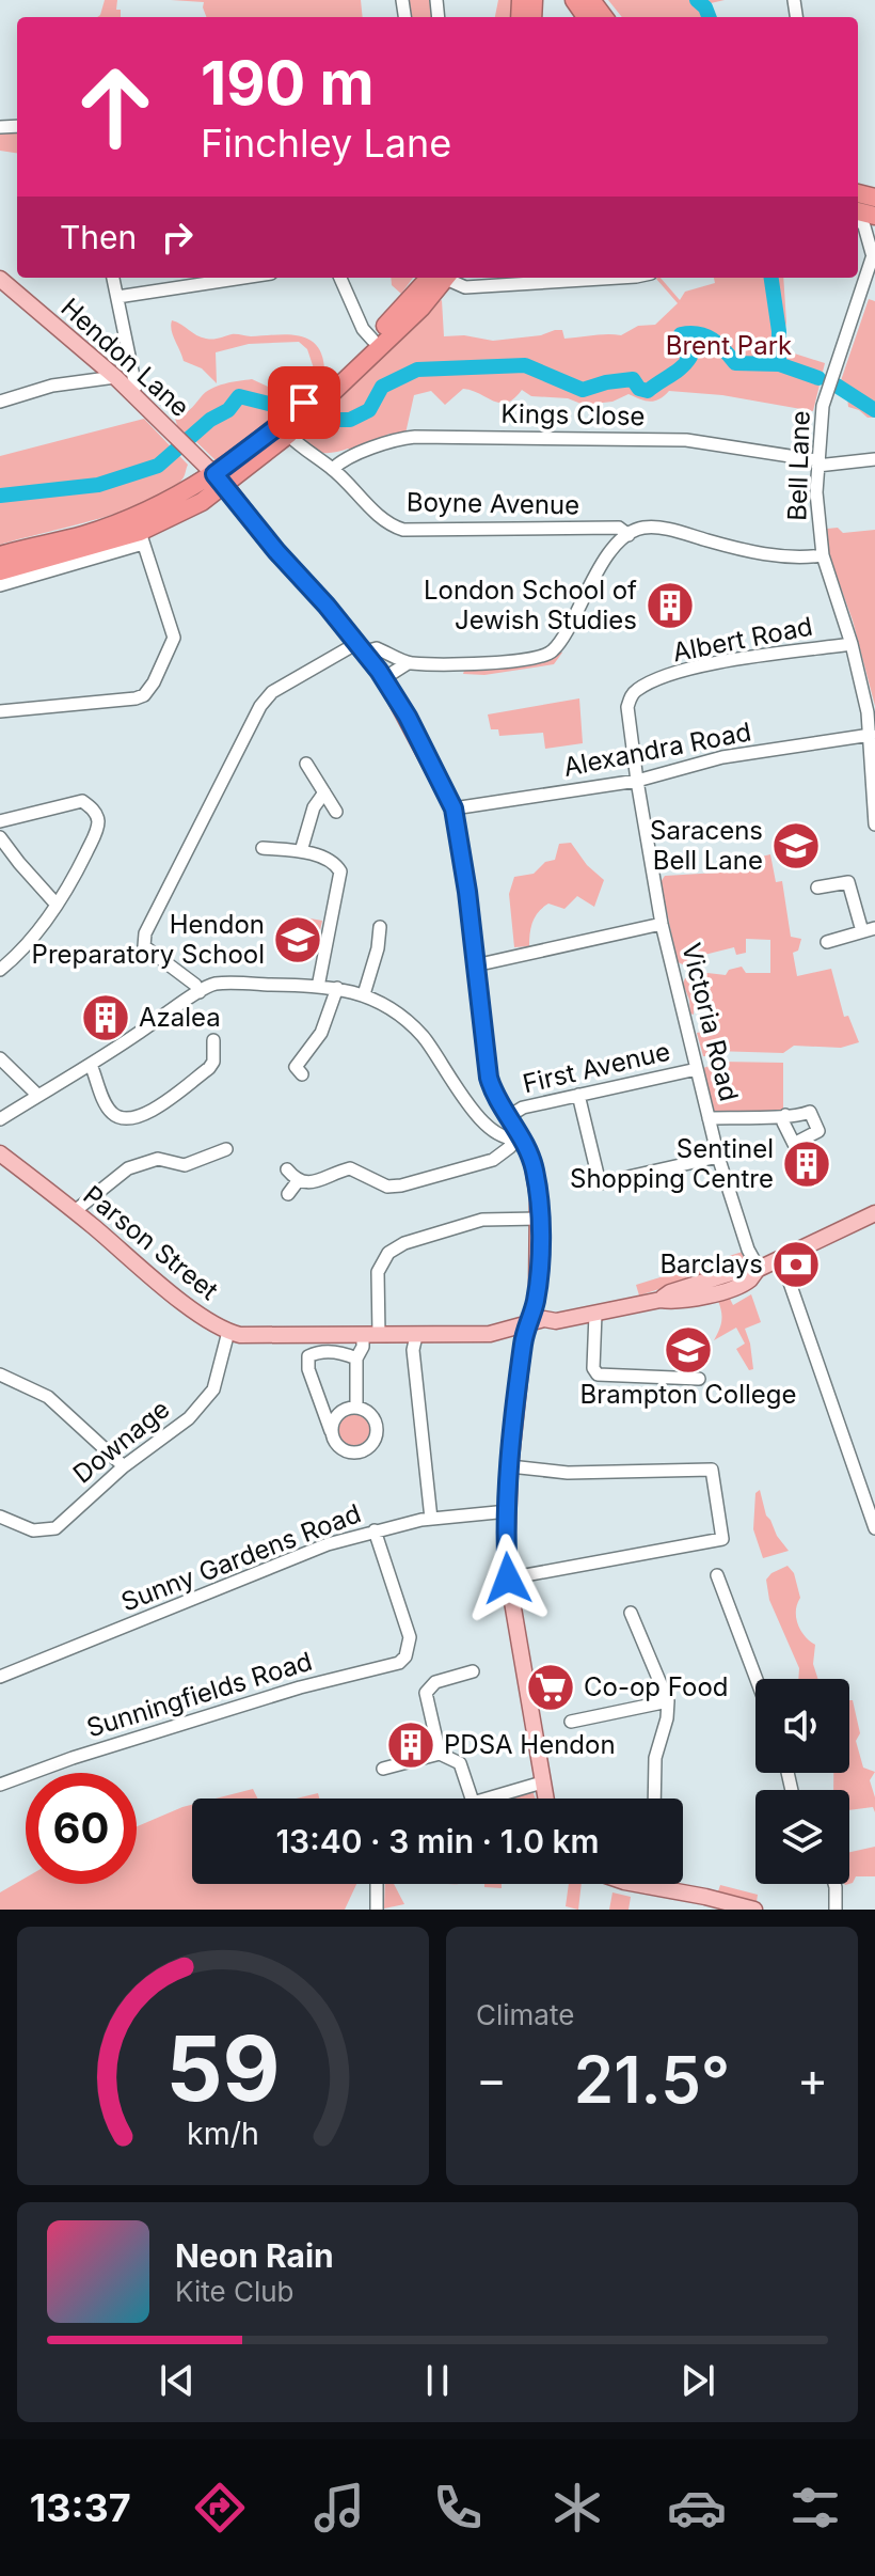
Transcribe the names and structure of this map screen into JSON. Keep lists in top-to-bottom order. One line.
{"streets":{"main road":["Hendon Lane","Parson Street"],"street":["Kings Close","Bell Lane","Boyne Avenue","Albert Road","Alexandra Road","Victoria Road","First Avenue","Downage","Sunny Gardens Road","Sunningfields Road"]},"crossings":[["Hendon Lane","Alexandra Road"],["Hendon Lane","First Avenue"],["Hendon Lane","Parson Street"],["Hendon Lane","Sunny Gardens Road"],["Kings Close","Bell Lane"],["Kings Close","Boyne Avenue"],["Bell Lane","Boyne Avenue"],["Bell Lane","Albert Road"],["Bell Lane","Alexandra Road"],["Albert Road","Alexandra Road"],["Albert Road","Victoria Road"],["Alexandra Road","Victoria Road"],["Victoria Road","First Avenue"],["Parson Street","Downage"],["Sunny Gardens Road","Sunningfields Road"]],"parks":["Brent Park"],"places":{"building":["London School of Jewish Studies","Azalea","Sentinel Shopping Centre","PDSA Hendon"],"school or university":["Saracens Bell Lane","Hendon Preparatory School","Brampton College"],"bank":["Barclays"],"supermarket":["Co-op Food"]},"page":{"turn":["190 m","Finchley Lane"],"then":"Then","limit":"60","trip":"13:40 · 3 min · 1.0 km","tile":"Climate","heat":["−","21.5°","+"],"song":["Neon Rain","Kite Club"],"tabs":"13:37","gauge":["59","km/h"]}}
